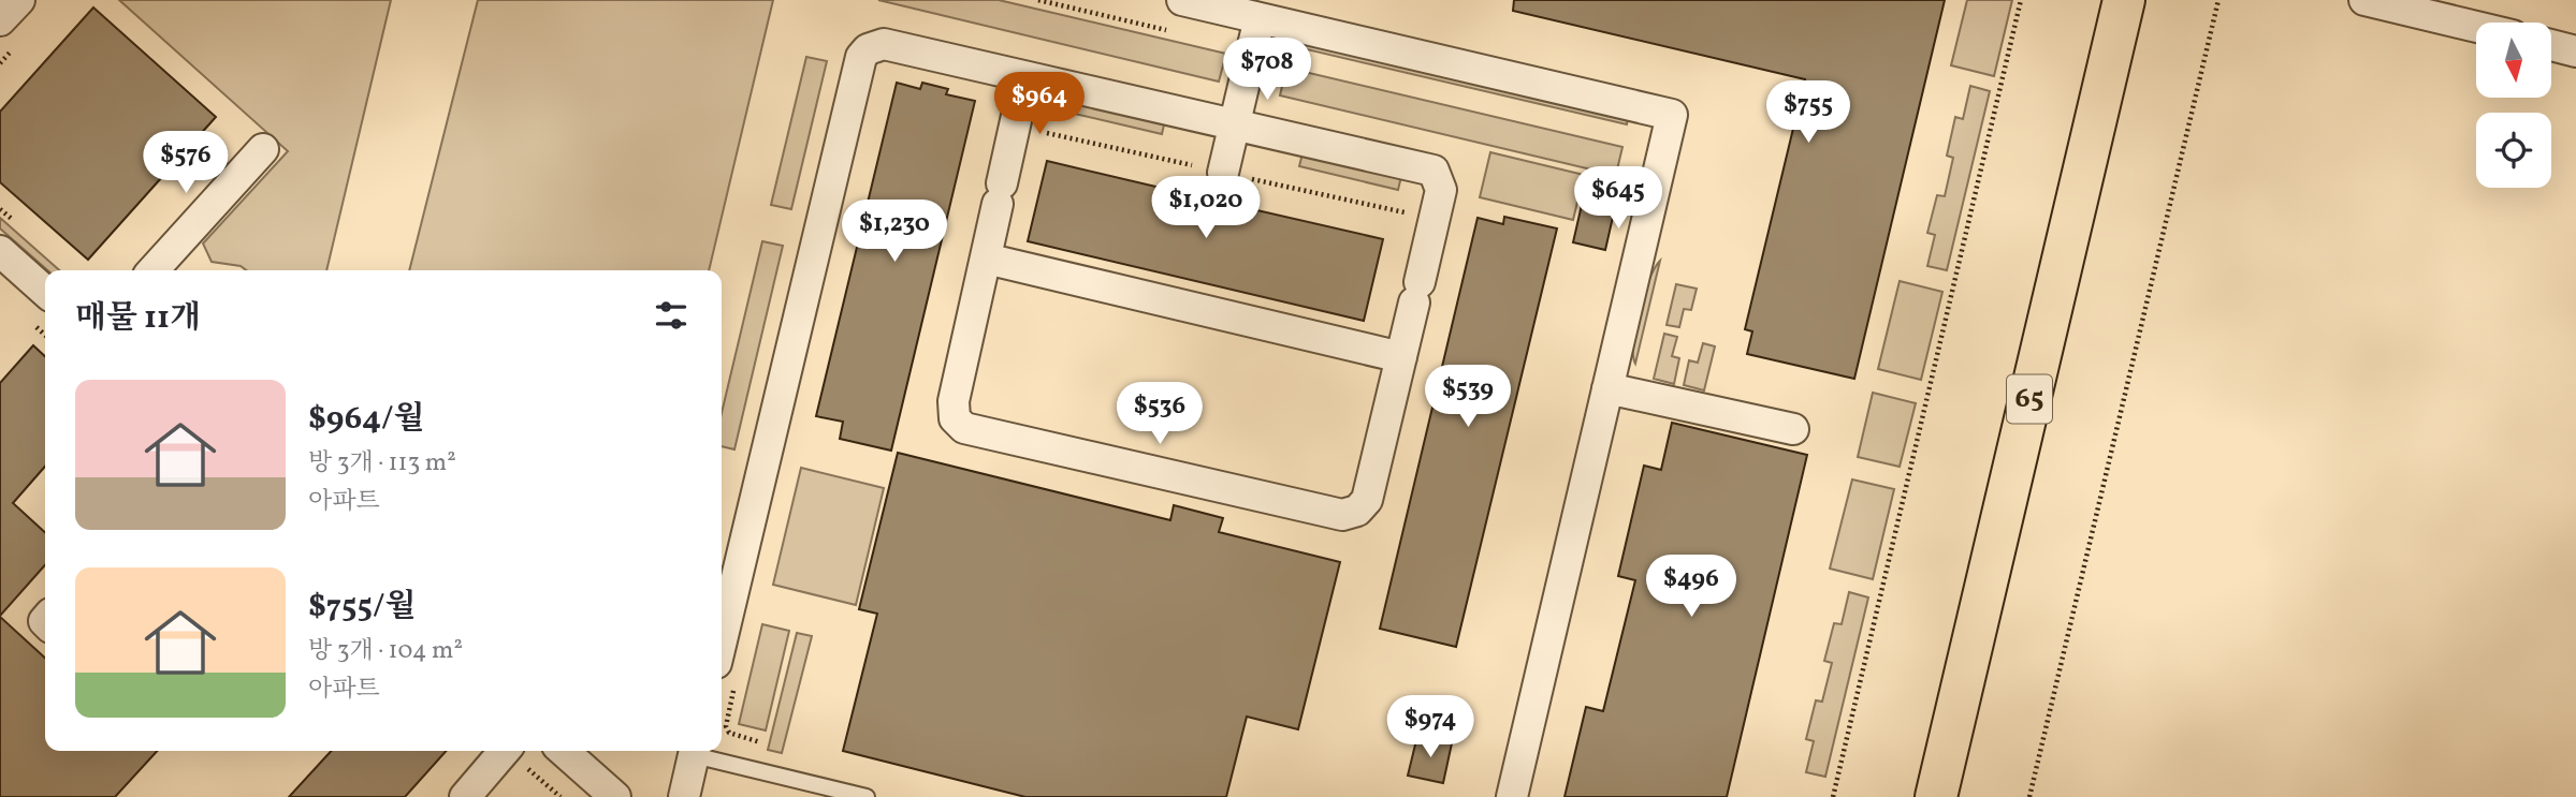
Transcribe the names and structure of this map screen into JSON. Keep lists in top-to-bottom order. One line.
{"streets":{"main road":["65"]},"north":"bottom","page":{"price":["$708","$964","$755","$576","$645","$1,020","$1,230","$539","$536","$496","$974"],"heading":"매물 11개","list":[{"name":"$964/월","note":"방 3개 · 113 m² · 아파트"},{"name":"$755/월","note":"방 3개 · 104 m² · 아파트"}]}}
